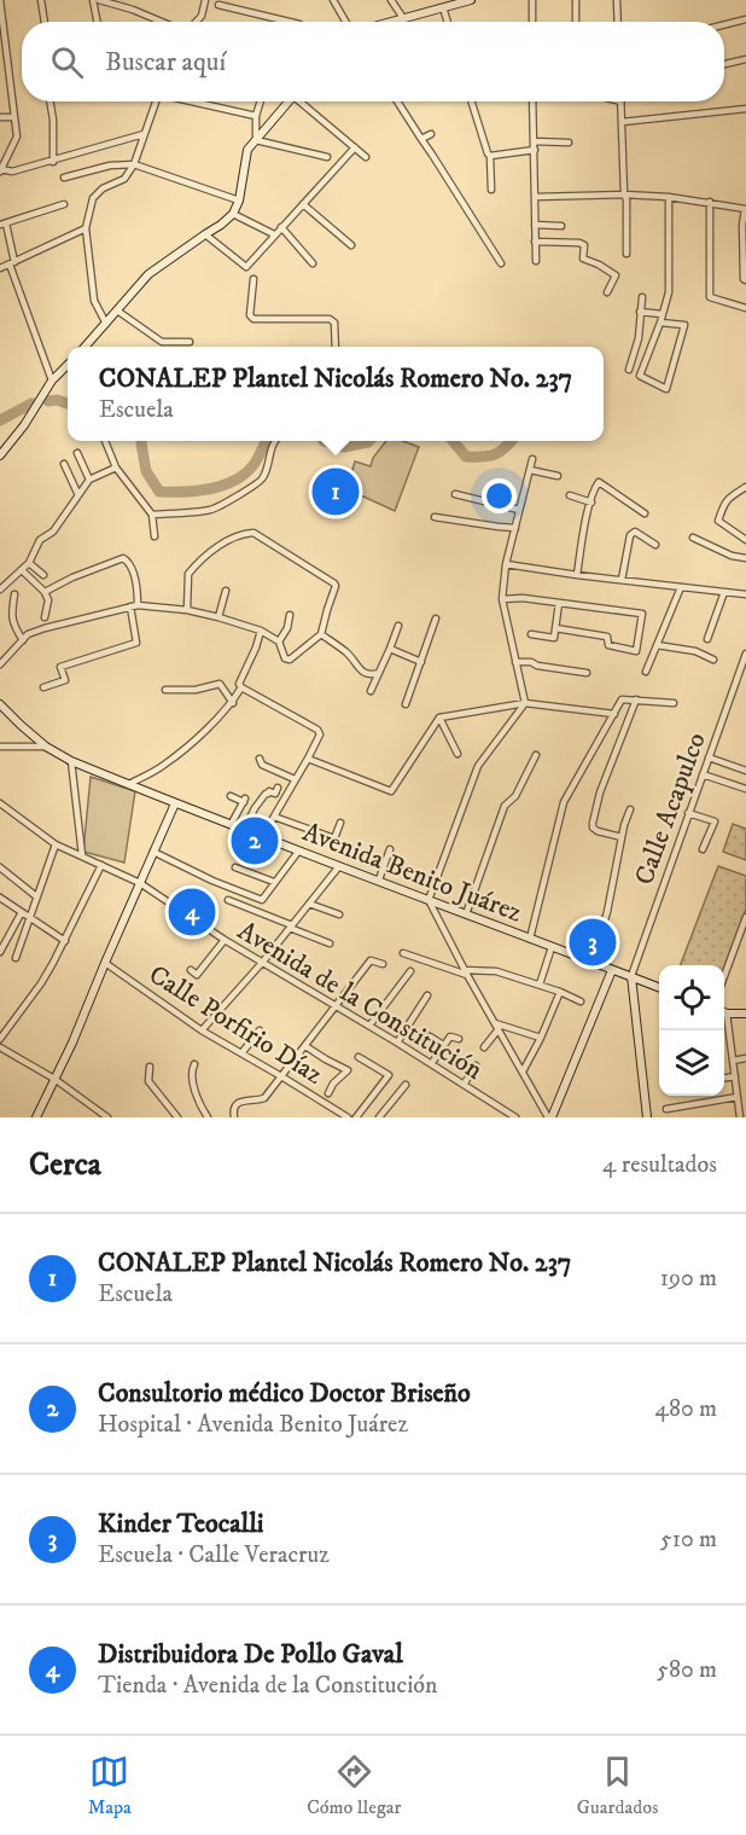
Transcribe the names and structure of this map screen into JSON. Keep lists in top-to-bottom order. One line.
{"streets":{"main road":["Avenida Benito Juárez"],"street":["Calle Acapulco","Avenida de la Constitución","Calle Porfirio Díaz"]},"crossings":[["Calle Acapulco","Avenida Benito Juárez"]],"page":{"search":"Buscar aquí","popup":["CONALEP Plantel Nicolás Romero No. 237","Escuela"],"pins":["1","2","4","3"],"heading":["Cerca","4 resultados"],"list":[{"mark":"1","name":"CONALEP Plantel Nicolás Romero No. 237","note":"Escuela","value":"190 m"},{"mark":"2","name":"Consultorio médico Doctor Briseño","note":"Hospital · Avenida Benito Juárez","value":"480 m"},{"mark":"3","name":"Kinder Teocalli","note":"Escuela · Calle Veracruz","value":"510 m"},{"mark":"4","name":"Distribuidora De Pollo Gaval","note":"Tienda · Avenida de la Constitución","value":"580 m"}],"nav":["Mapa","Cómo llegar","Guardados"]}}
